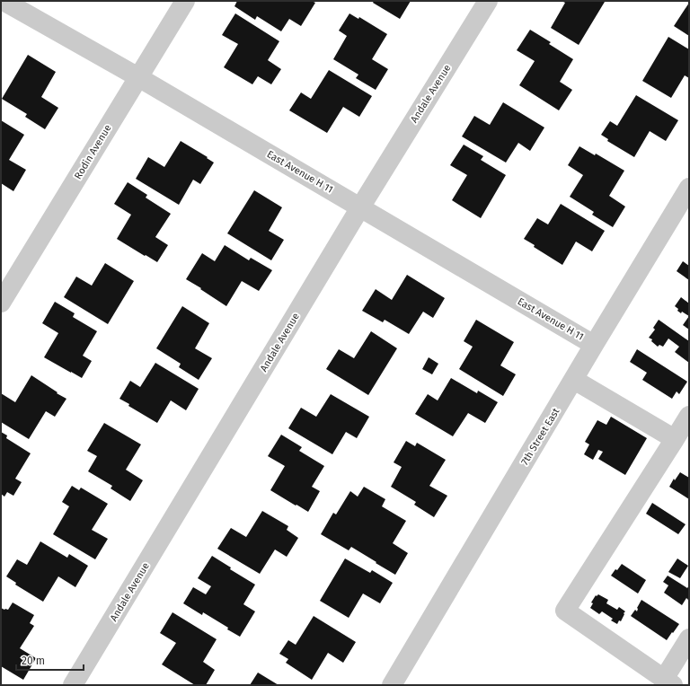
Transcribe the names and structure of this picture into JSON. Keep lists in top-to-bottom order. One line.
{"streets":{"street":["Andale Avenue","Rodin Avenue","East Avenue H 11","7th Street East"]},"crossings":[["Andale Avenue","East Avenue H 11"],["Rodin Avenue","East Avenue H 11"],["East Avenue H 11","7th Street East"]],"scale_bar":"20 m"}
